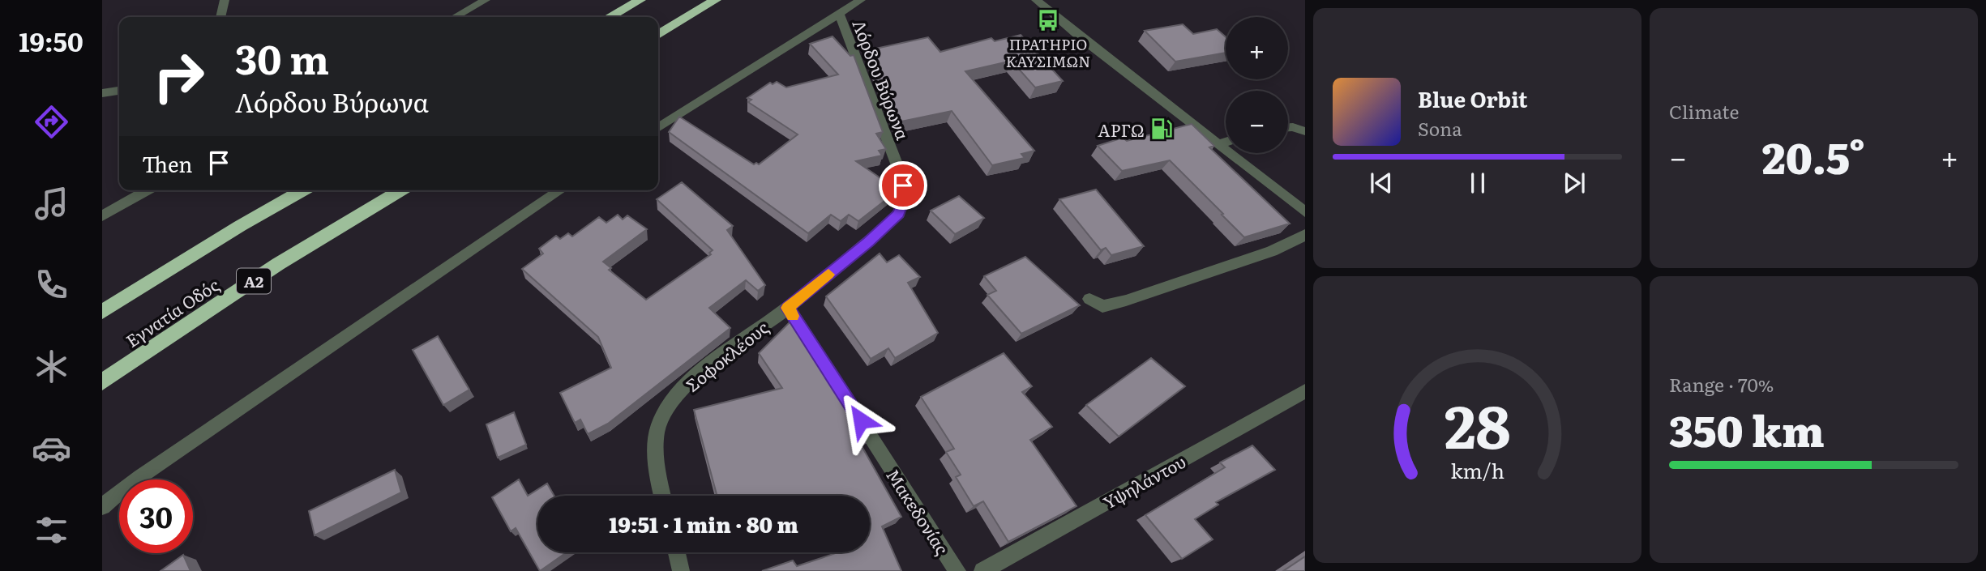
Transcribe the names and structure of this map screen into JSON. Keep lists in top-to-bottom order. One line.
{"streets":{"highway":["Α2","Εγνατία Οδός"],"street":["Λόρδου Βύρωνα","Σοφοκλέους","Υψηλάντου","Μακεδονίας"]},"crossings":[["Λόρδου Βύρωνα","Σοφοκλέους"],["Λόρδου Βύρωνα","Μακεδονίας"],["Σοφοκλέους","Μακεδονίας"]],"places":{"bus stop":["ΠΡΑΤΗΡΙΟ ΚΑΥΣΙΜΩΝ"],"fuel station":["ΑΡΓΩ"]},"page":{"tabs":"19:50","tile":["Climate",["Range · 70%","350 km"]],"map_buttons":["+","−"],"turn":["30 m","Λόρδου Βύρωνα"],"song":["Blue Orbit","Sona"],"heat":["−","20.5°","+"],"then":"Then","limit":"30","trip":"19:51 · 1 min · 80 m","gauge":["28","km/h"]}}
